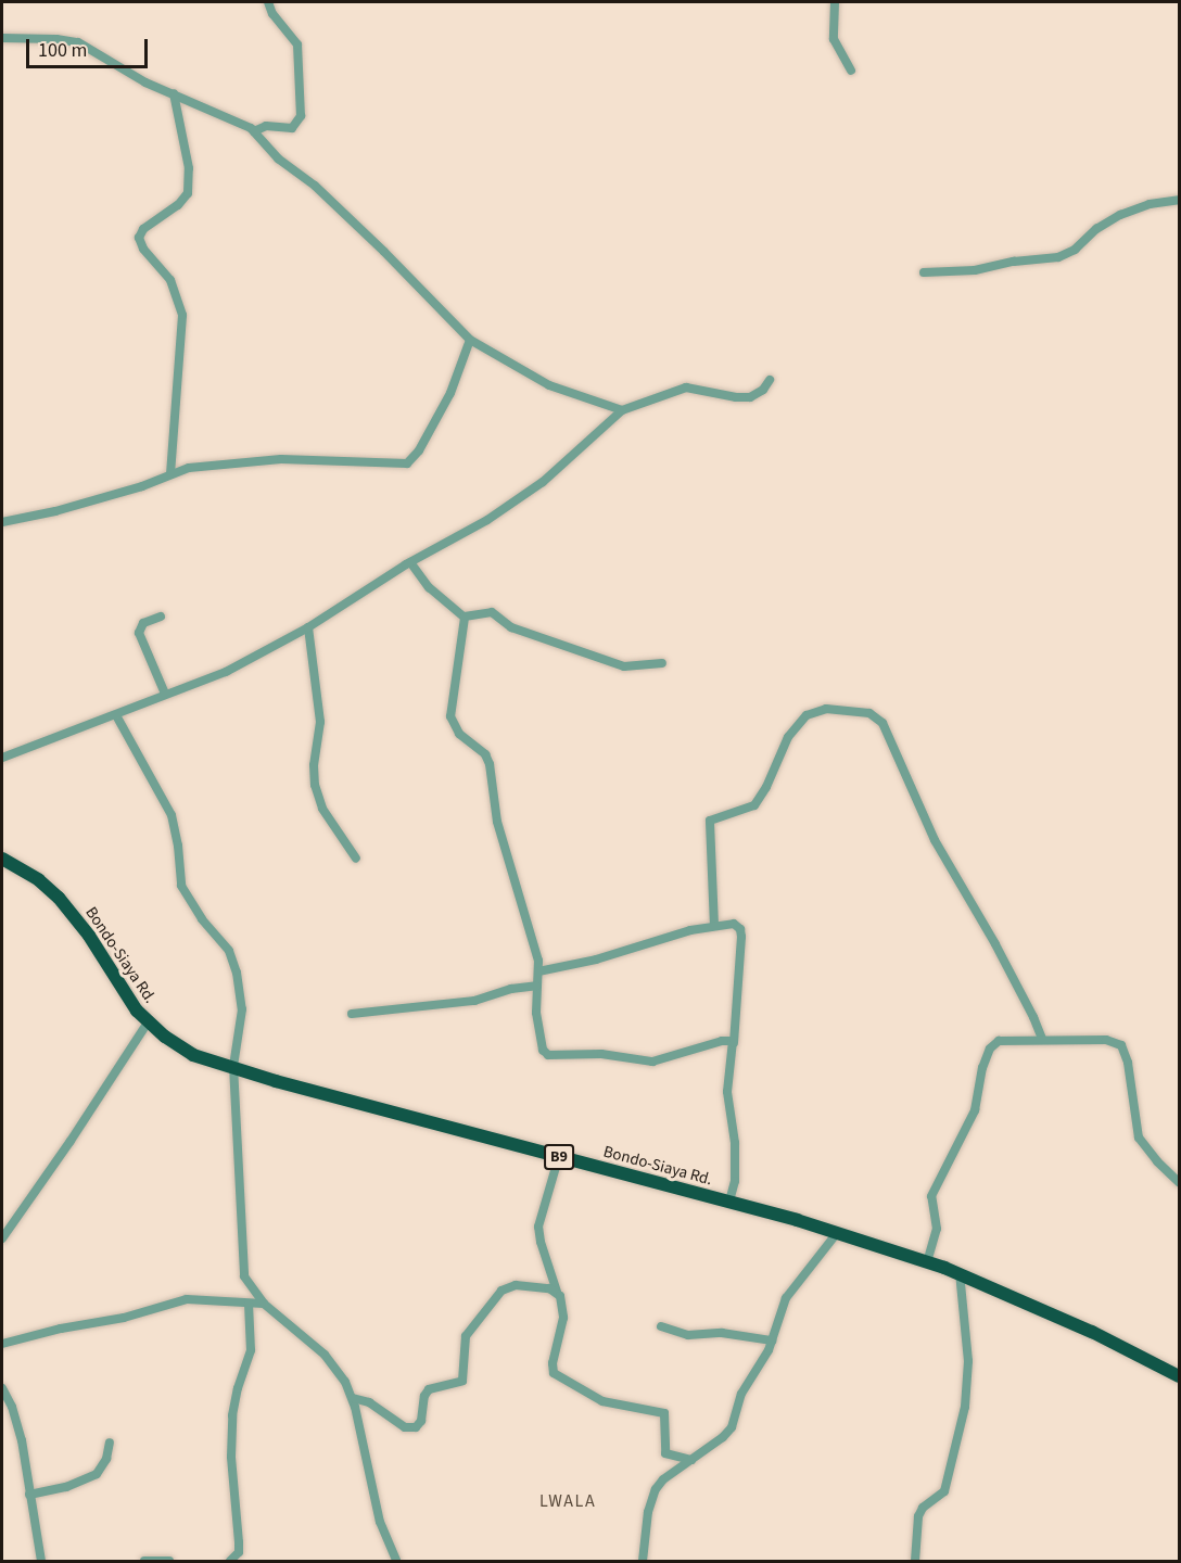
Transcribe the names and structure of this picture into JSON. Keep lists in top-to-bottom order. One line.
{"streets":{"highway":["Bondo-Siaya Rd.","B9"]},"districts":["LWALA"],"scale_bar":"100 m"}
